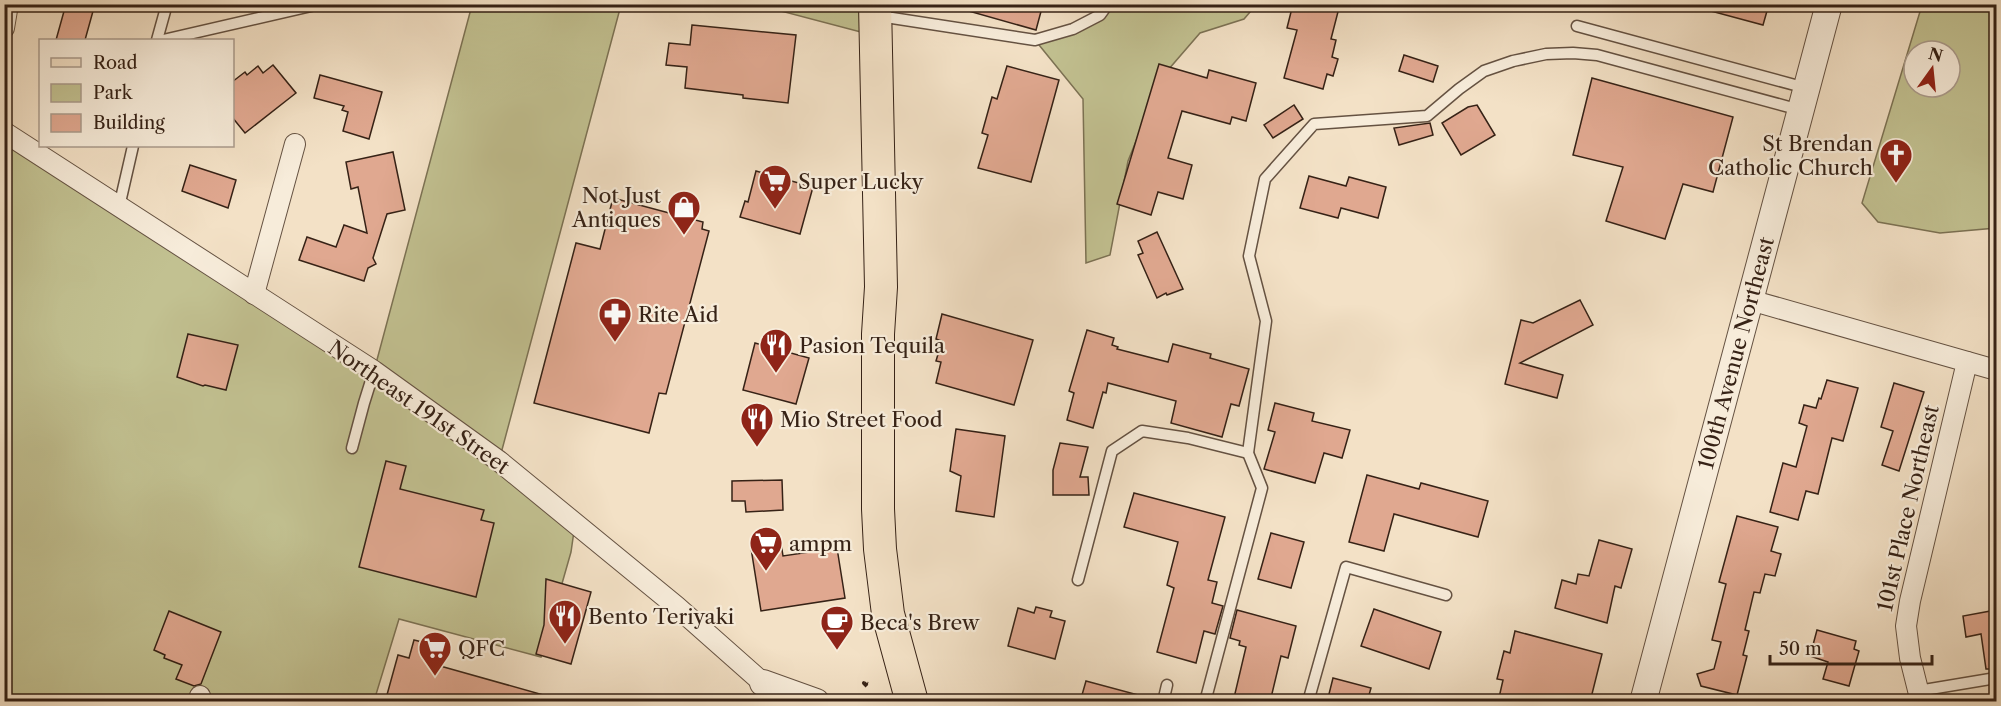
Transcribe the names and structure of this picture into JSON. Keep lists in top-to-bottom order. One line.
{"streets":{"street":["100th Avenue Northeast","Northeast 191st Street","101st Place Northeast"]},"places":{"church":["St Brendan Catholic Church"],"supermarket":["Super Lucky","ampm","QFC"],"shop":["Not Just Antiques"],"pharmacy":["Rite Aid"],"restaurant":["Pasion Tequila","Mio Street Food","Bento Teriyaki"],"cafe":["Beca's Brew"]},"legend":["Road","Park","Building"],"scale_bar":"50 m","north":"top"}
